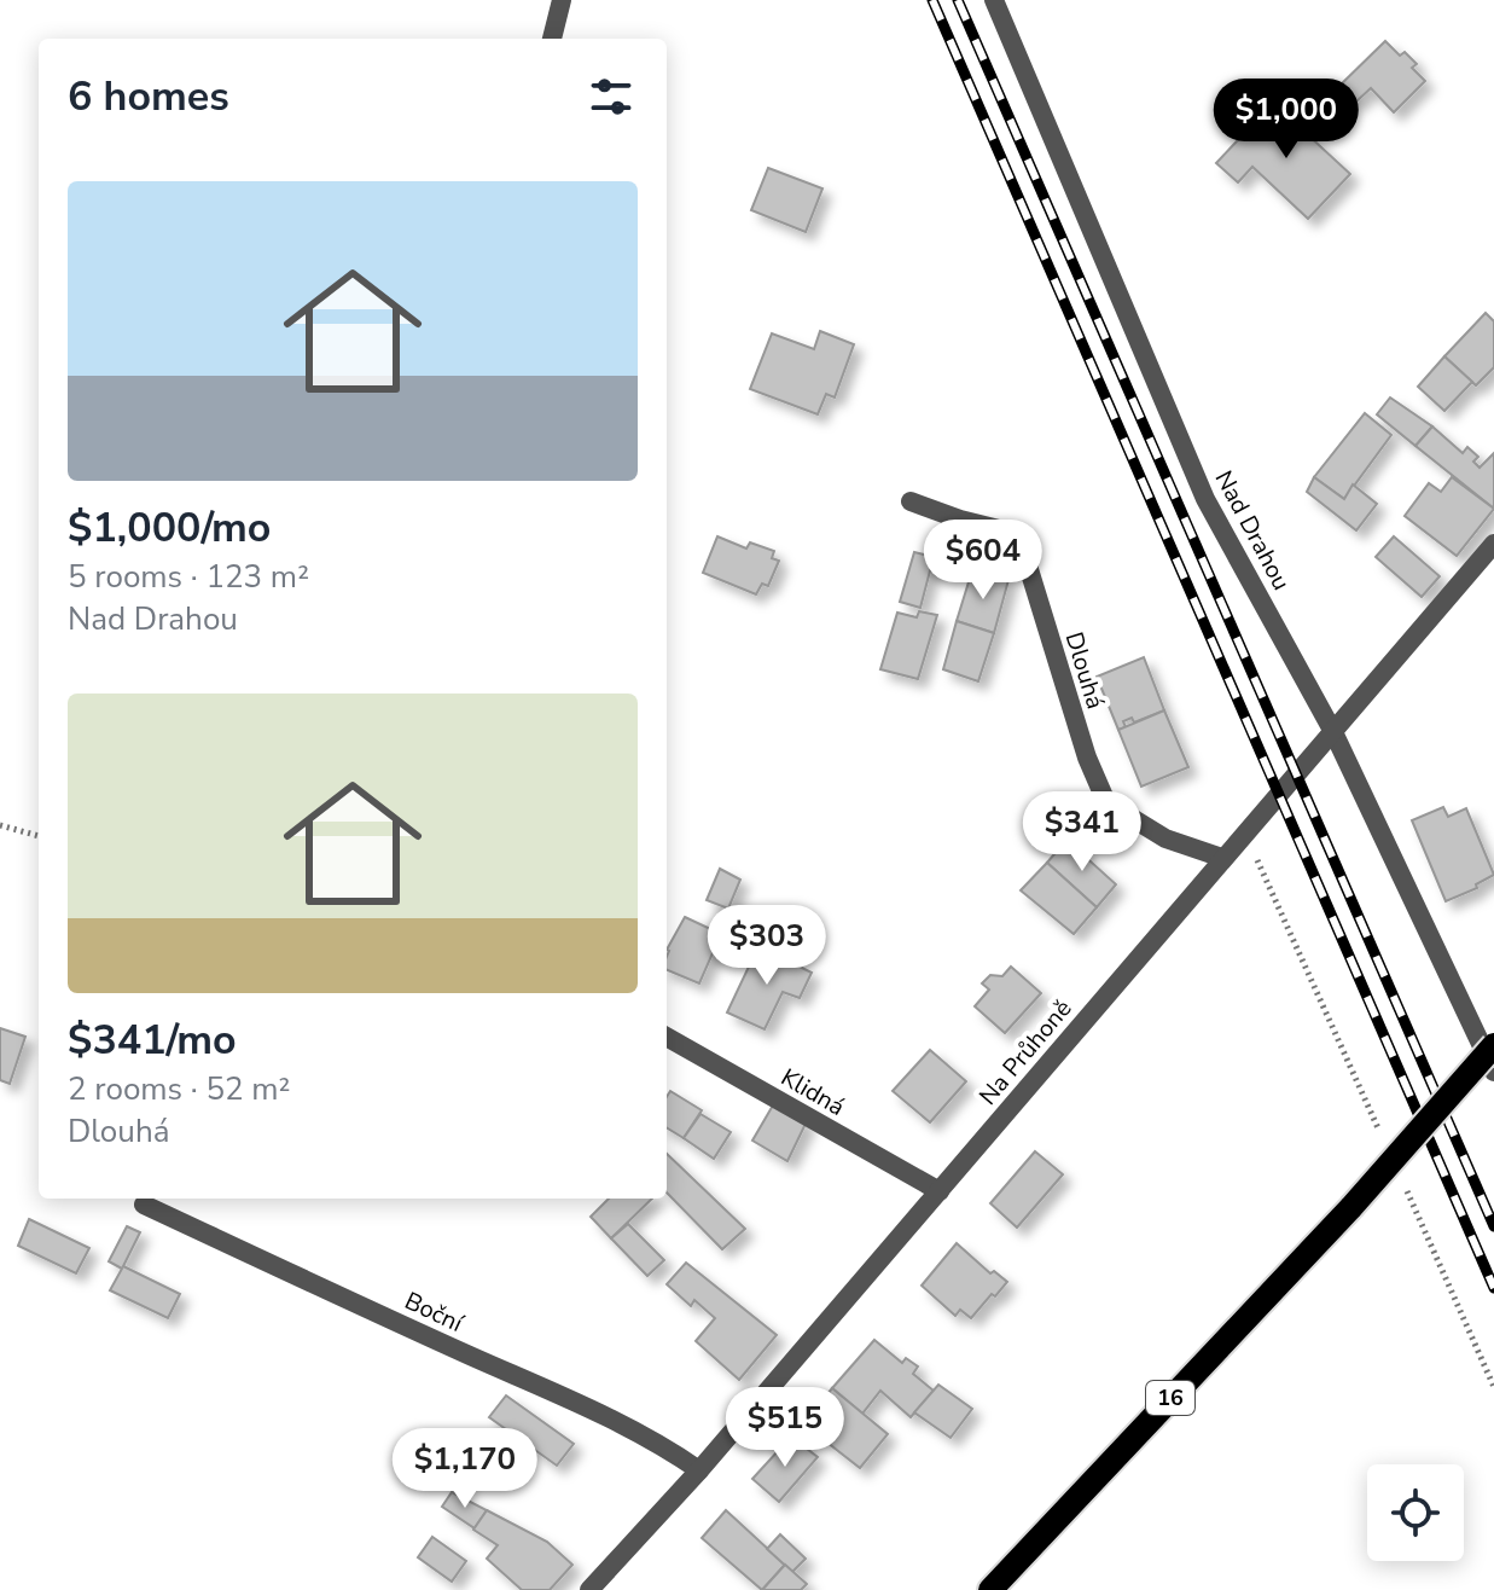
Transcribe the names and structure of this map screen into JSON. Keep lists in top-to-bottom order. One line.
{"streets":{"main road":["16"],"street":["Nad Drahou","Dlouhá","Na Průhoně","Klidná","Boční"]},"crossings":[["Nad Drahou","Na Průhoně"],["Dlouhá","Na Průhoně"],["Na Průhoně","Klidná"],["Na Průhoně","Boční"]],"page":{"heading":"6 homes","price":["$1,000","$604","$341","$303","$515","$1,170"],"list":[{"name":"$1,000/mo","note":"5 rooms · 123 m² · Nad Drahou"},{"name":"$341/mo","note":"2 rooms · 52 m² · Dlouhá"}]}}
